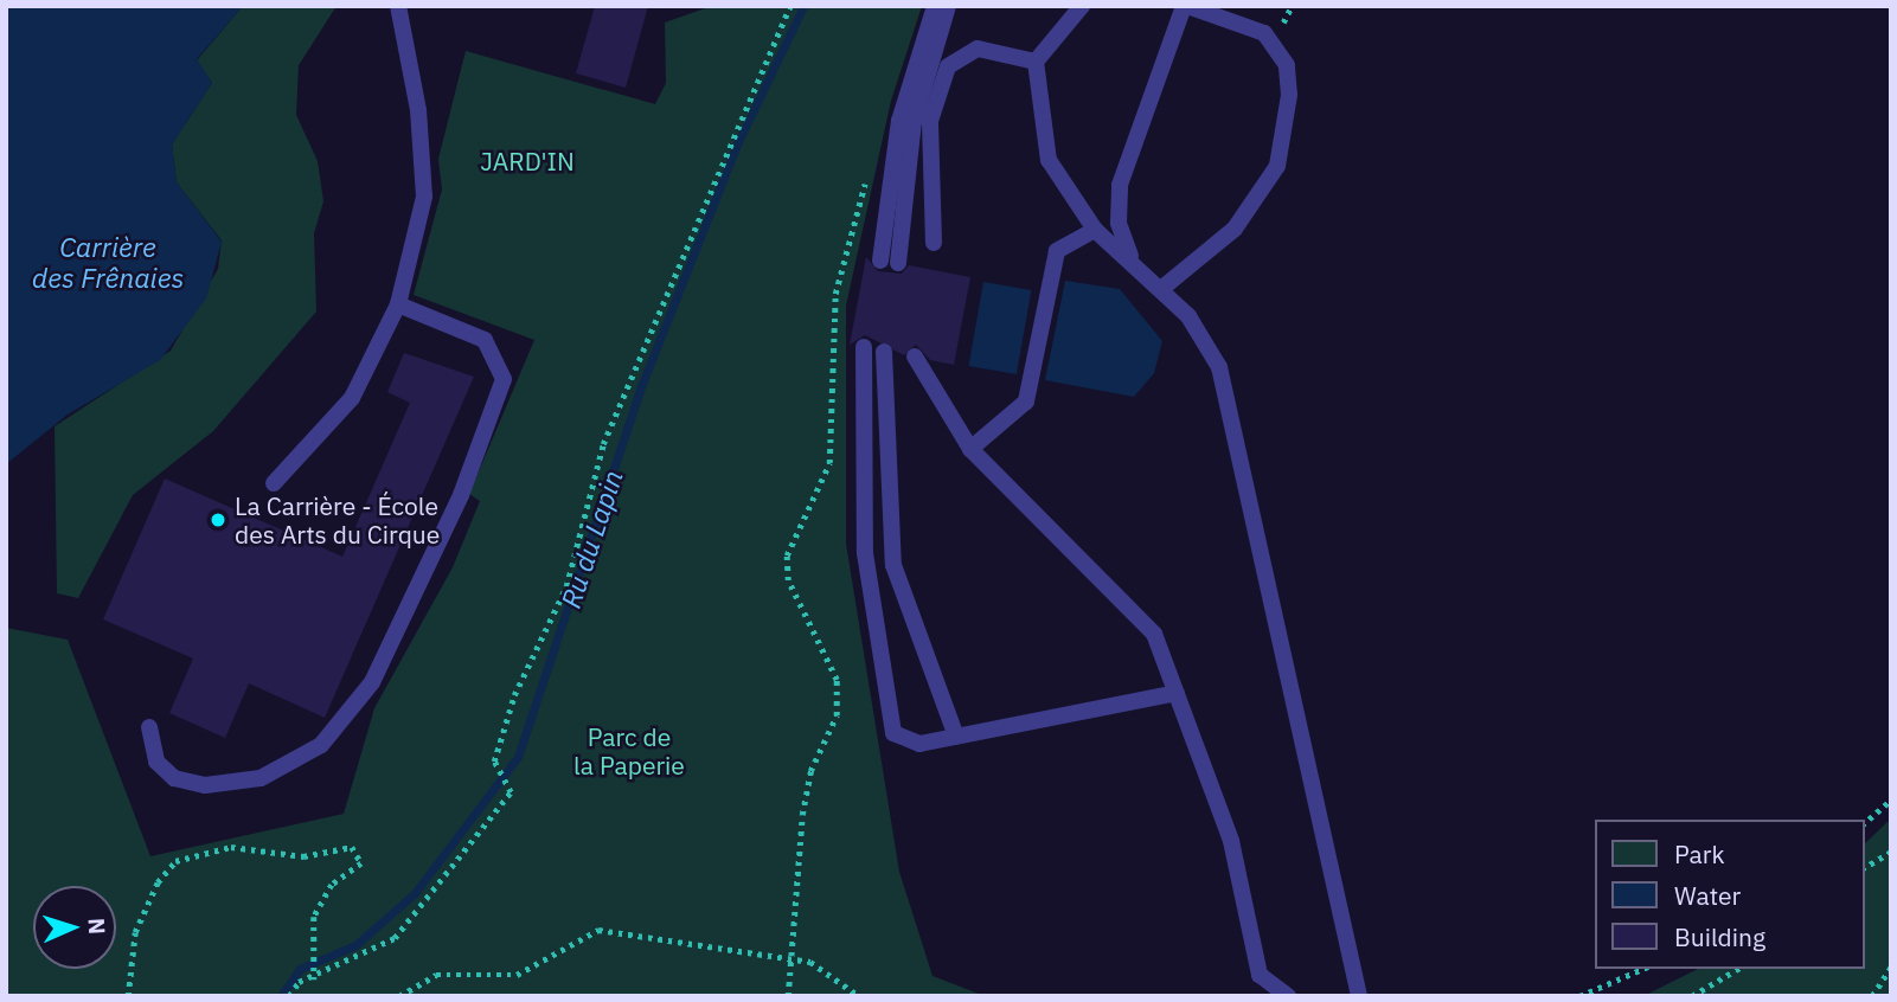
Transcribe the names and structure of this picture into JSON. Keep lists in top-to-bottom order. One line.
{"water":["Carrière des Frênaies","Ru du Lapin"],"parks":["JARD'IN","Parc de la Paperie"],"places":["La Carrière - École des Arts du Cirque"],"legend":["Park","Water","Building"],"north":"right"}
